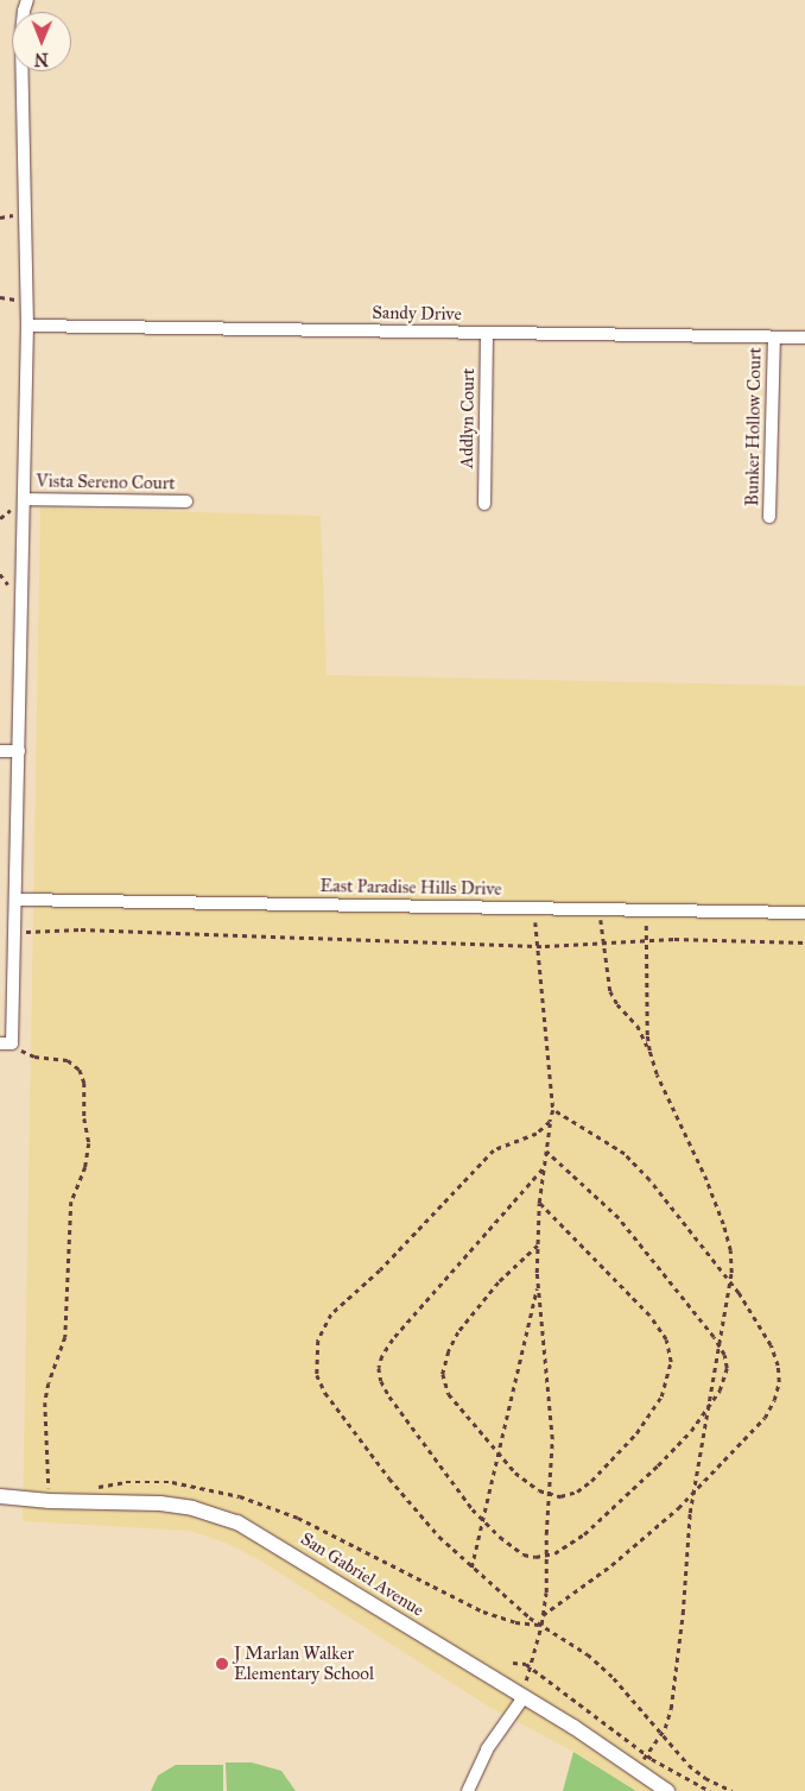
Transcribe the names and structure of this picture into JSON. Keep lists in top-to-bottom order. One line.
{"streets":{"street":["Sandy Drive","Addlyn Court","Bunker Hollow Court","Vista Sereno Court","East Paradise Hills Drive","San Gabriel Avenue"]},"crossings":[["Sandy Drive","Addlyn Court"],["Sandy Drive","Bunker Hollow Court"]],"places":["J Marlan Walker Elementary School"],"north":"bottom"}
